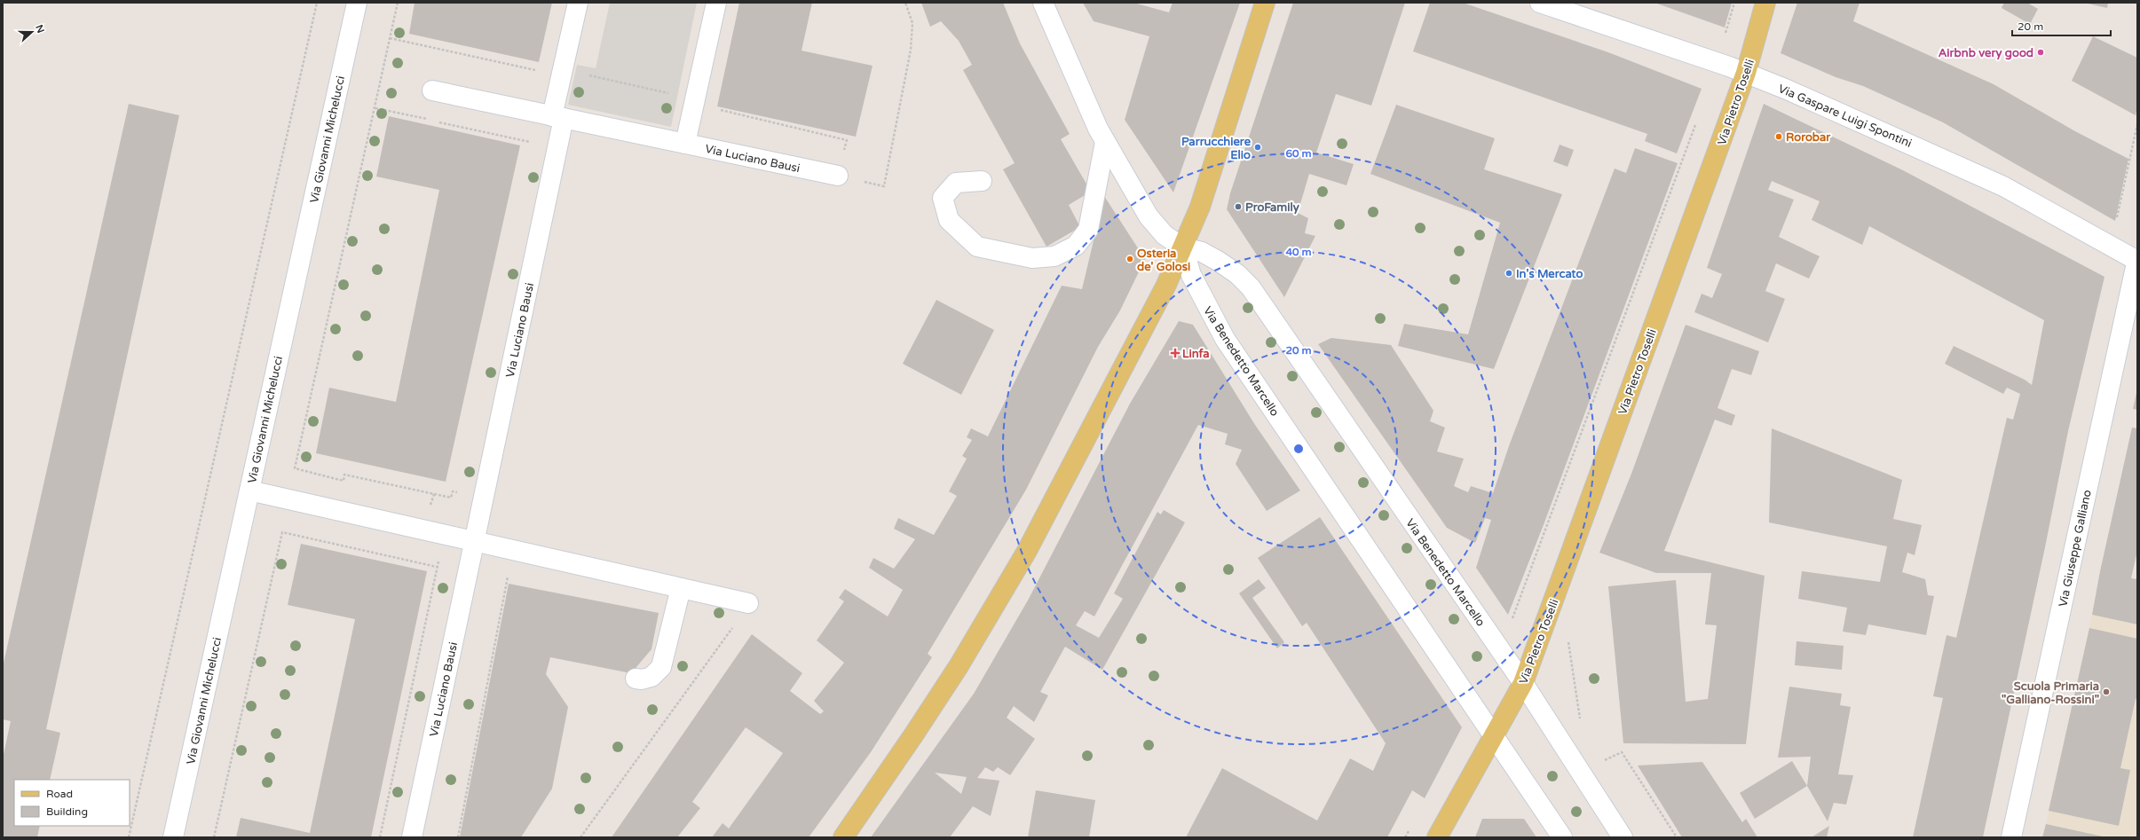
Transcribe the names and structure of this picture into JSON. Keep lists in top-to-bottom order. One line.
{"streets":{"main road":["Via Pietro Toselli"],"street":["Via Gaspare Luigi Spontini","Via Giovanni Michelucci","Via Luciano Bausi","Via Benedetto Marcello","Via Giuseppe Galliano"]},"crossings":[["Via Pietro Toselli","Via Gaspare Luigi Spontini"],["Via Pietro Toselli","Via Benedetto Marcello"],["Via Gaspare Luigi Spontini","Via Giuseppe Galliano"]],"places":{"other":["Airbnb very good","Rorobar","Parrucchiere Elio","ProFamily","Osteria de' Golosi","In's Mercato","Scuola Primaria \"Galliano-Rossini\""],"health":["Linfa"]},"legend":["Road","Building"],"scale_bar":"20 m","north":"right","rings":["60 m","40 m","20 m"]}
